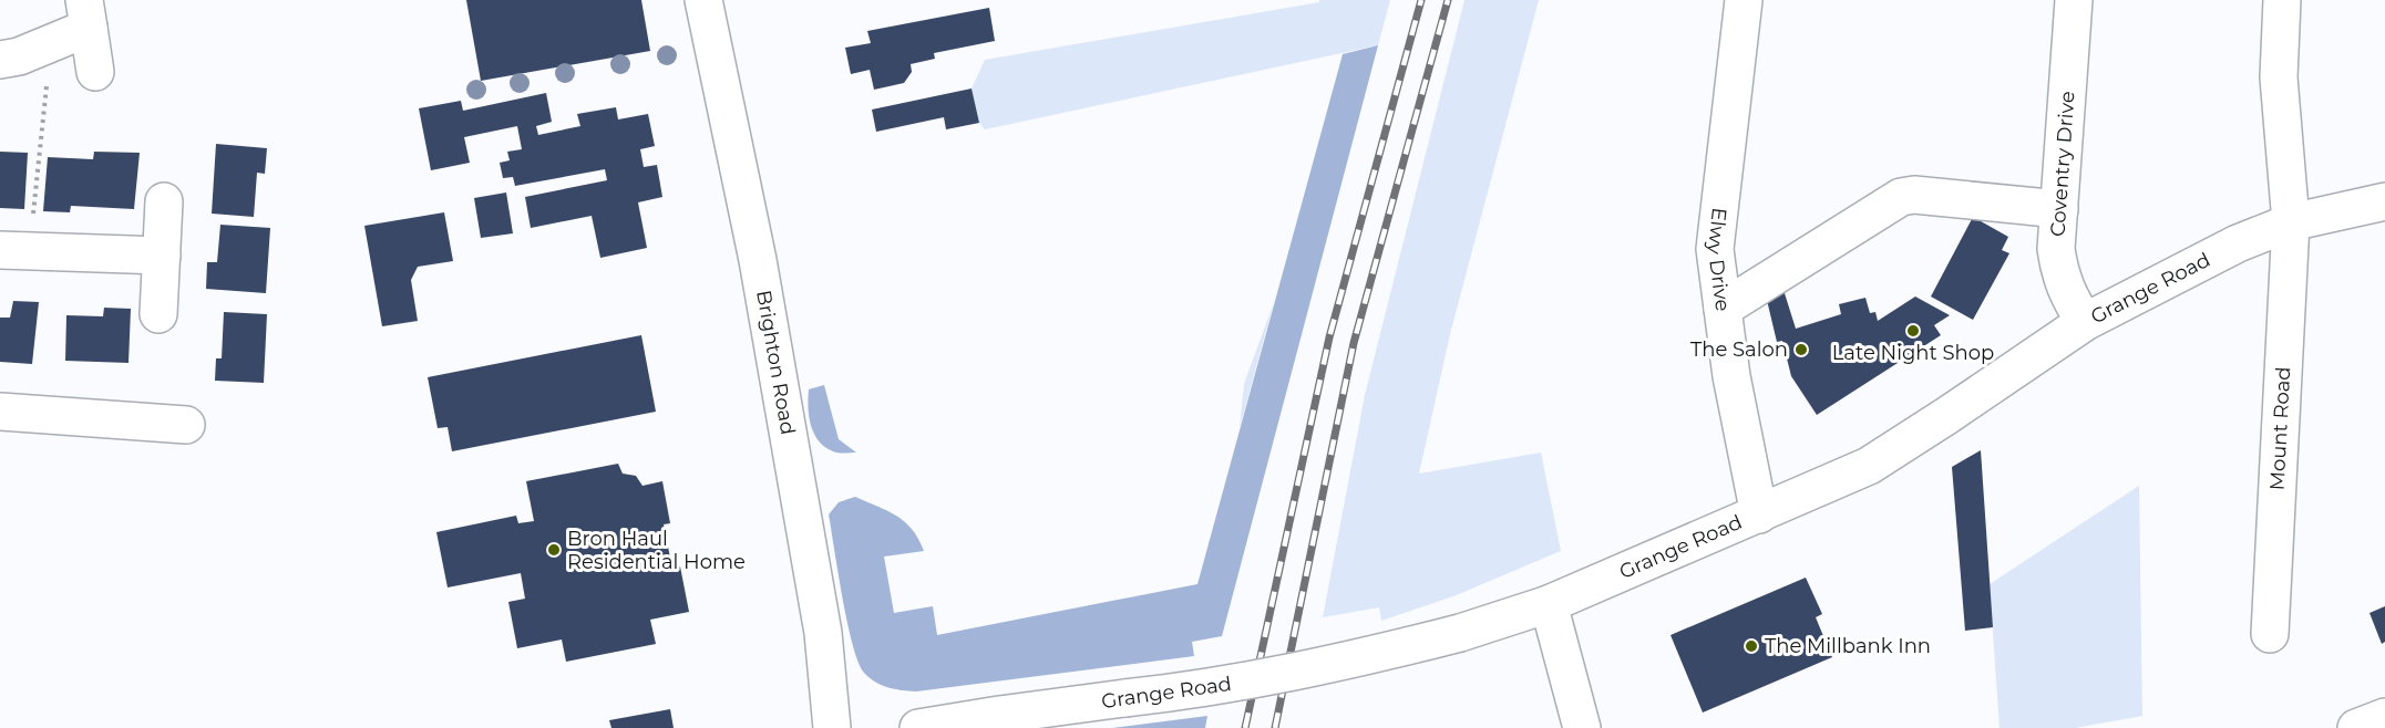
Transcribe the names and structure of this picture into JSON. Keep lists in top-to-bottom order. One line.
{"streets":{"street":["Coventry Drive","Elwy Drive","Grange Road","Brighton Road","Mount Road"]},"crossings":[["Coventry Drive","Grange Road"],["Elwy Drive","Grange Road"],["Grange Road","Mount Road"]],"places":["Late Night Shop","The Salon","Bron Haul Residential Home","The Millbank Inn"]}
